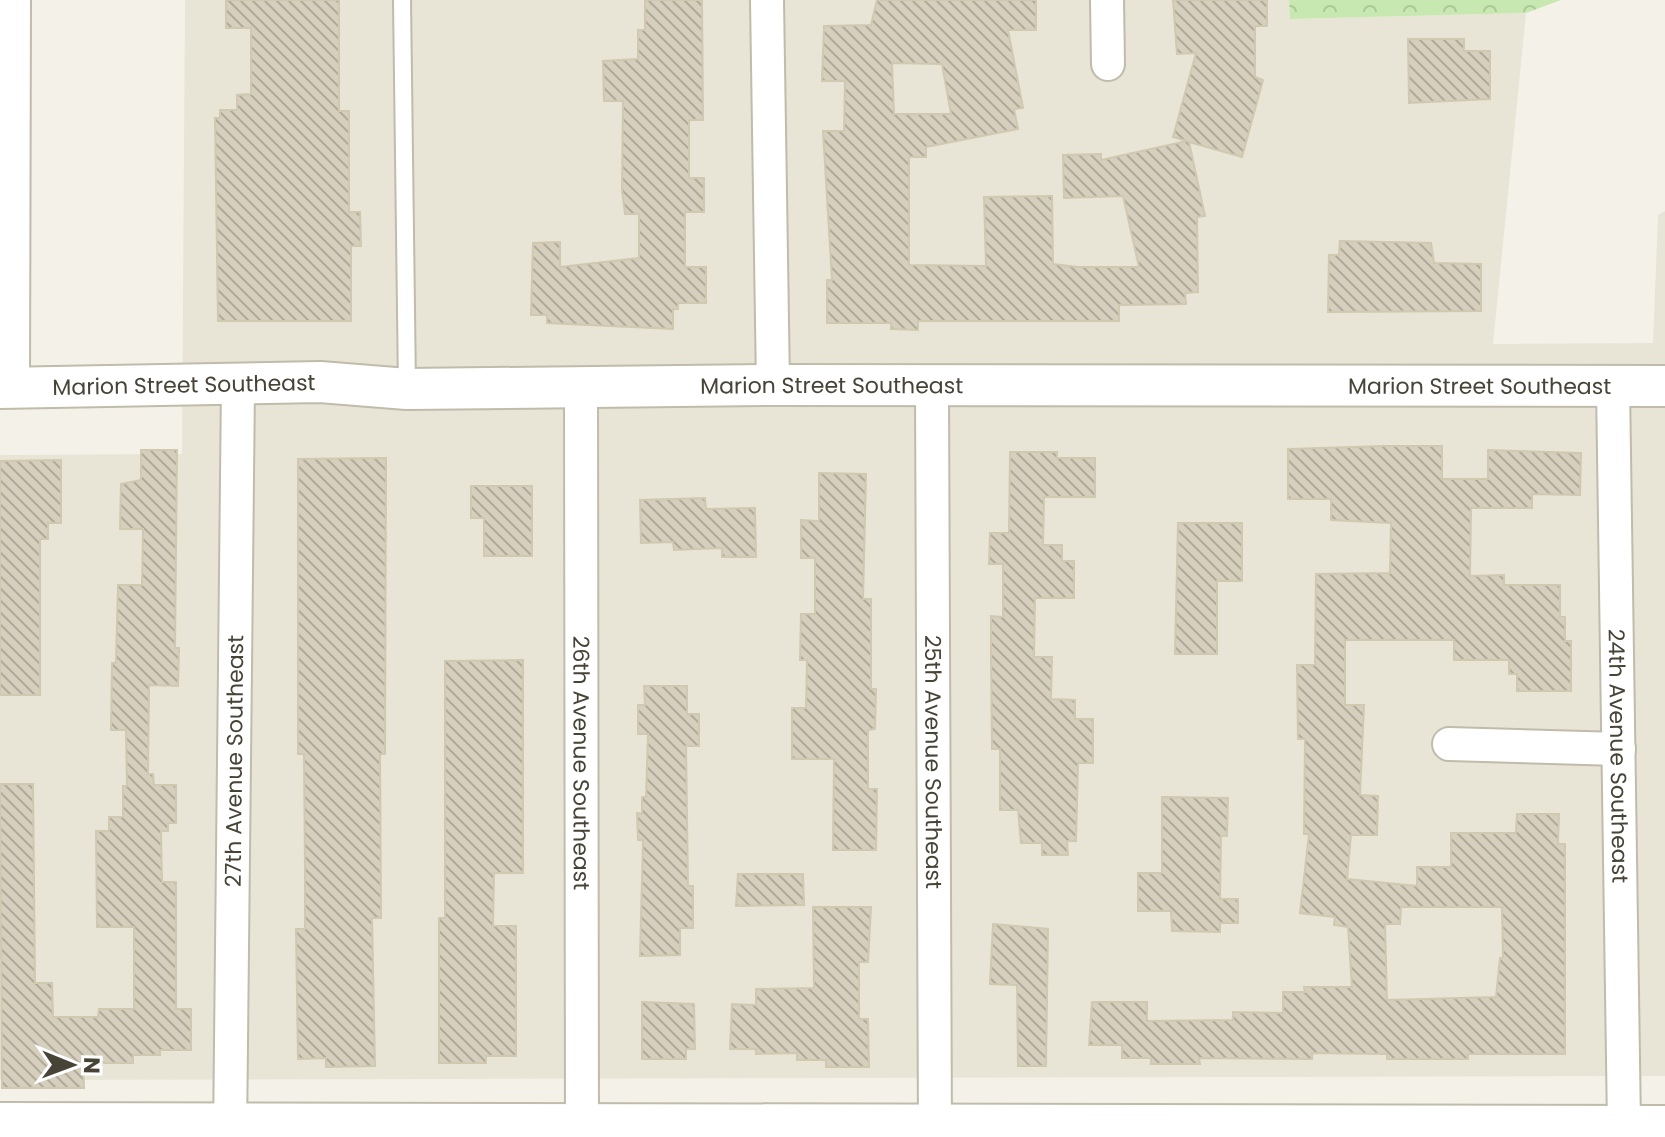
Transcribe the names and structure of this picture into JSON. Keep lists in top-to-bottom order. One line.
{"streets":{"street":["Marion Street Southeast","24th Avenue Southeast","27th Avenue Southeast","25th Avenue Southeast","26th Avenue Southeast"]},"crossings":[["Marion Street Southeast","24th Avenue Southeast"],["Marion Street Southeast","27th Avenue Southeast"],["Marion Street Southeast","25th Avenue Southeast"],["Marion Street Southeast","26th Avenue Southeast"]],"north":"right"}
